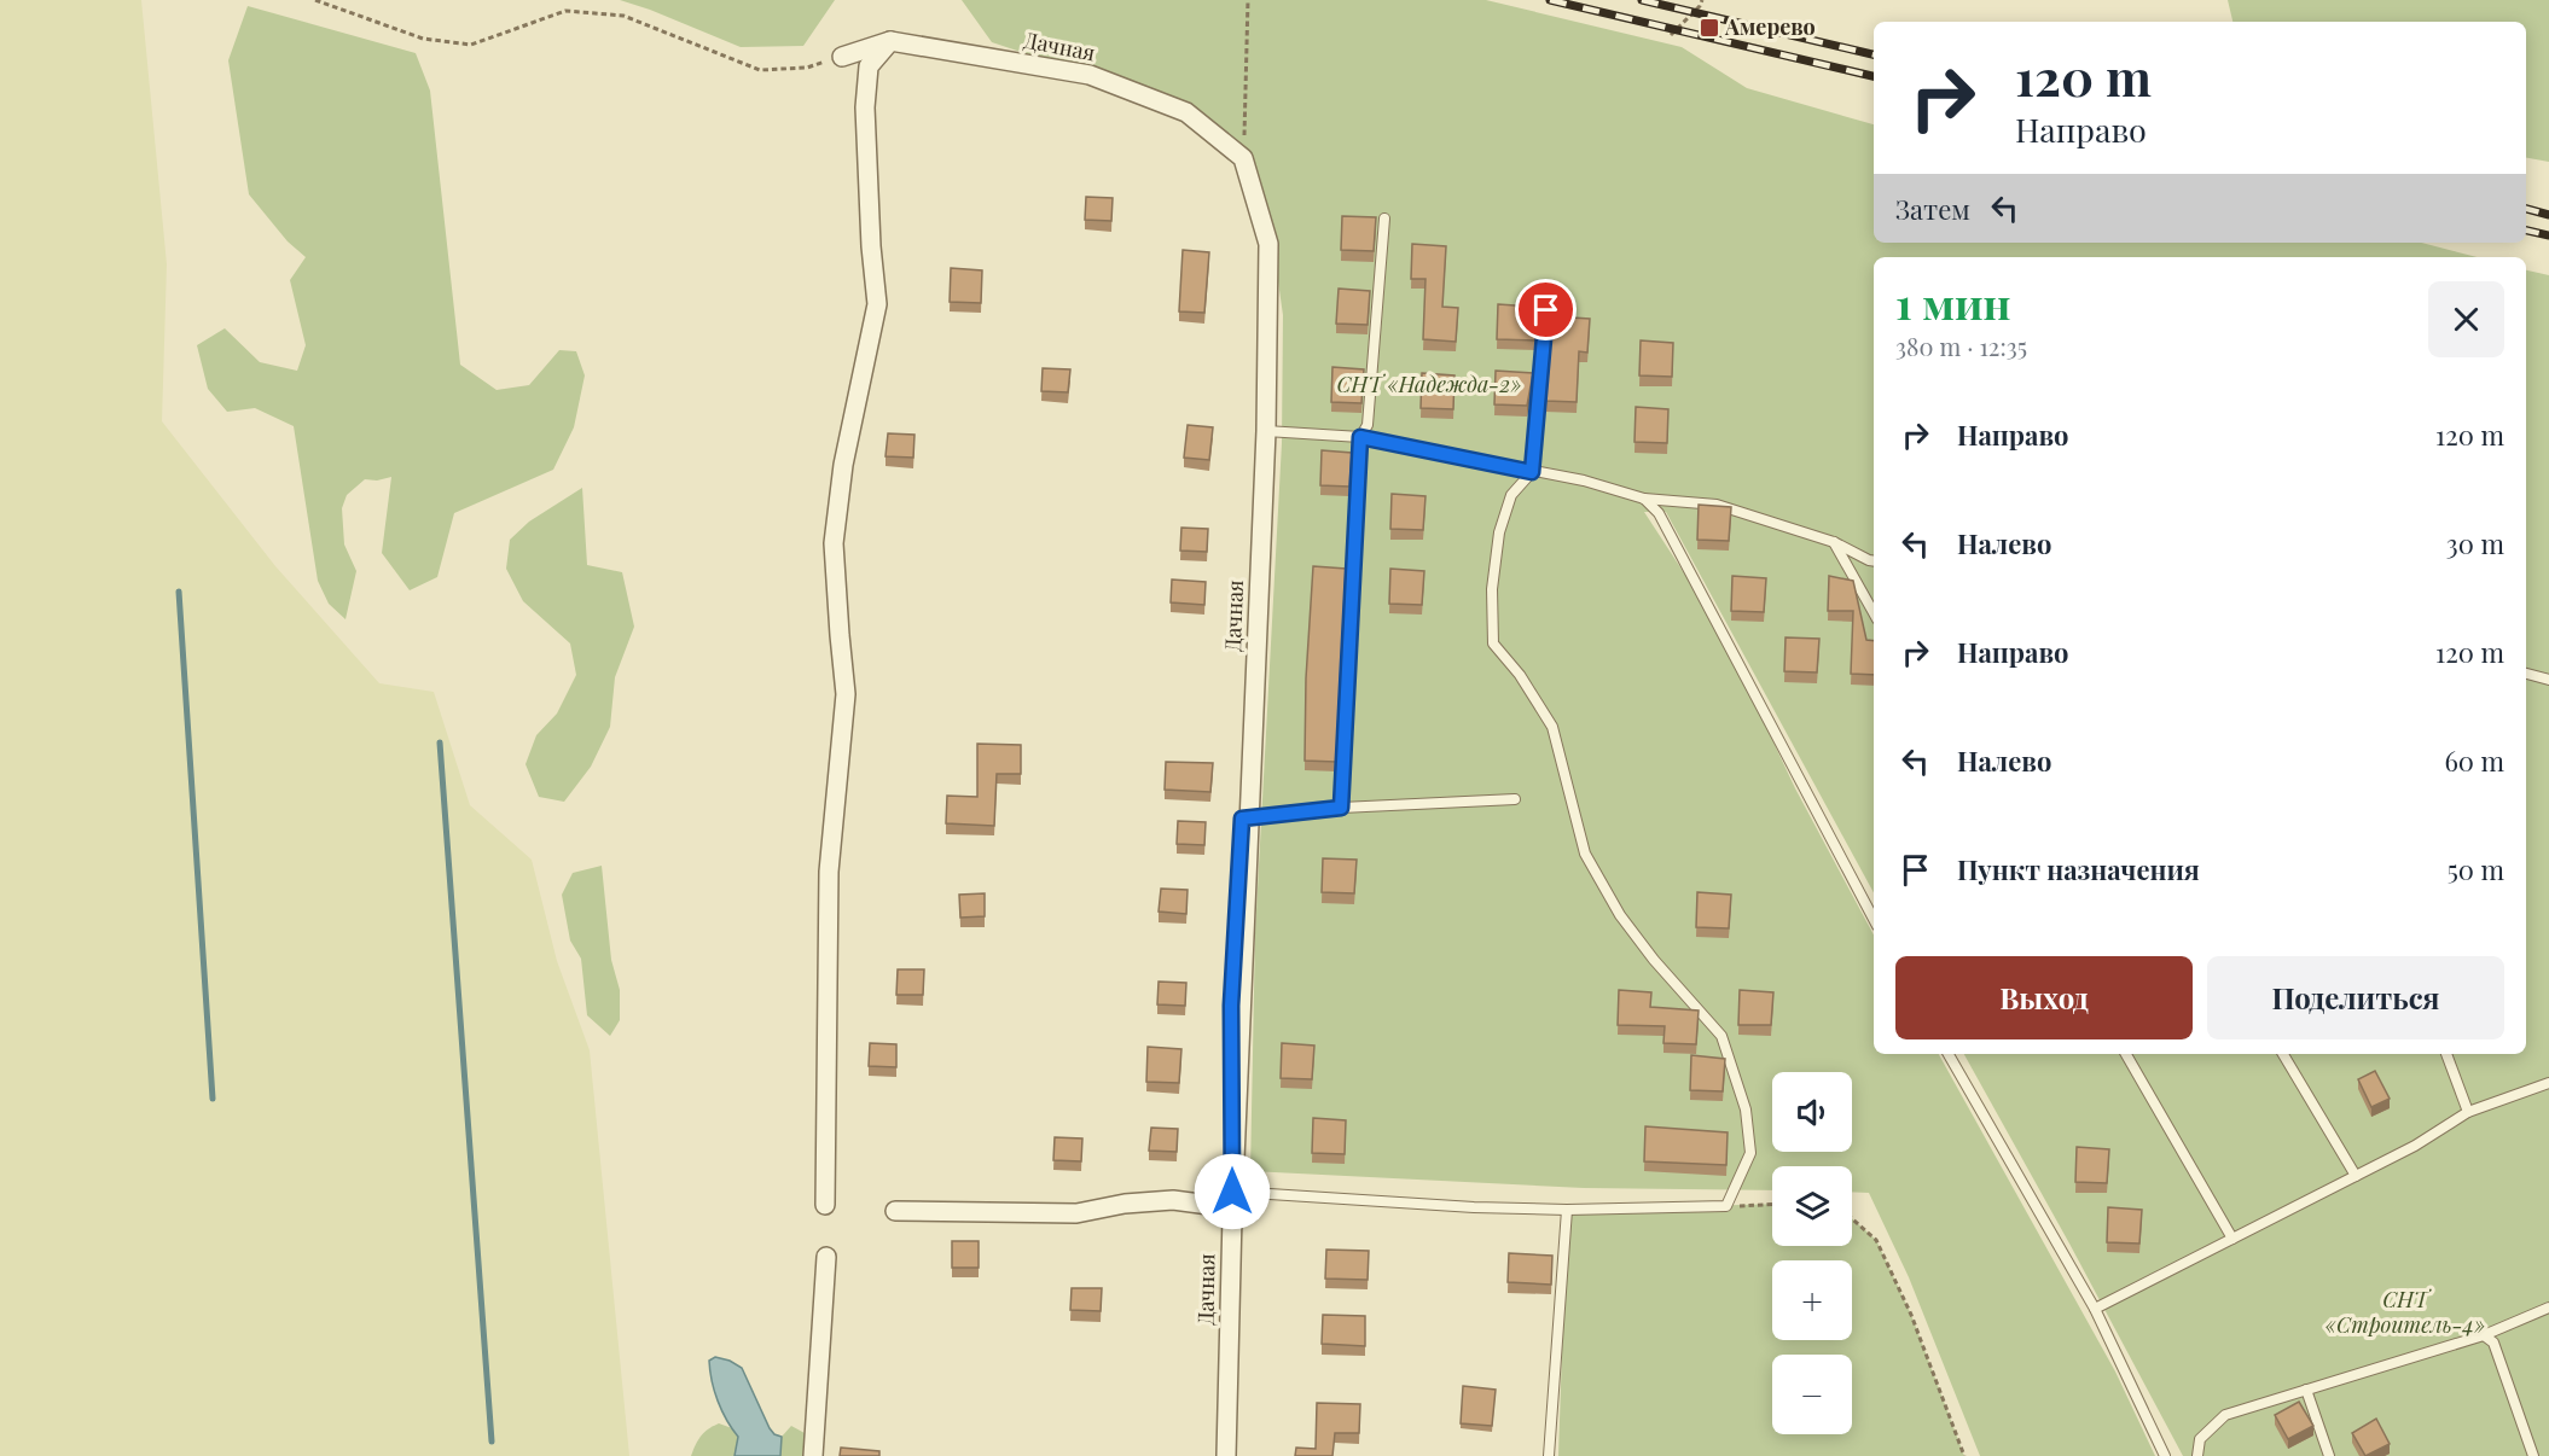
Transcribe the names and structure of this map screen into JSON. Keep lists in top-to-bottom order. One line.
{"streets":{"street":["Дачная"]},"parks":["СНТ «Надежда-2»","СНТ «Строитель-4»"],"places":{"transit":["Амерево"]},"page":{"turn":["120 m","Направо"],"then":"Затем","heading":["1 мин","380 m · 12:35"],"list":[{"name":"Направо","value":"120 m"},{"name":"Налево","value":"30 m"},{"name":"Направо","value":"120 m"},{"name":"Налево","value":"60 m"},{"name":"Пункт назначения","value":"50 m"}],"buttons":["Выход","Поделиться"],"map_buttons":["+","−"]}}
